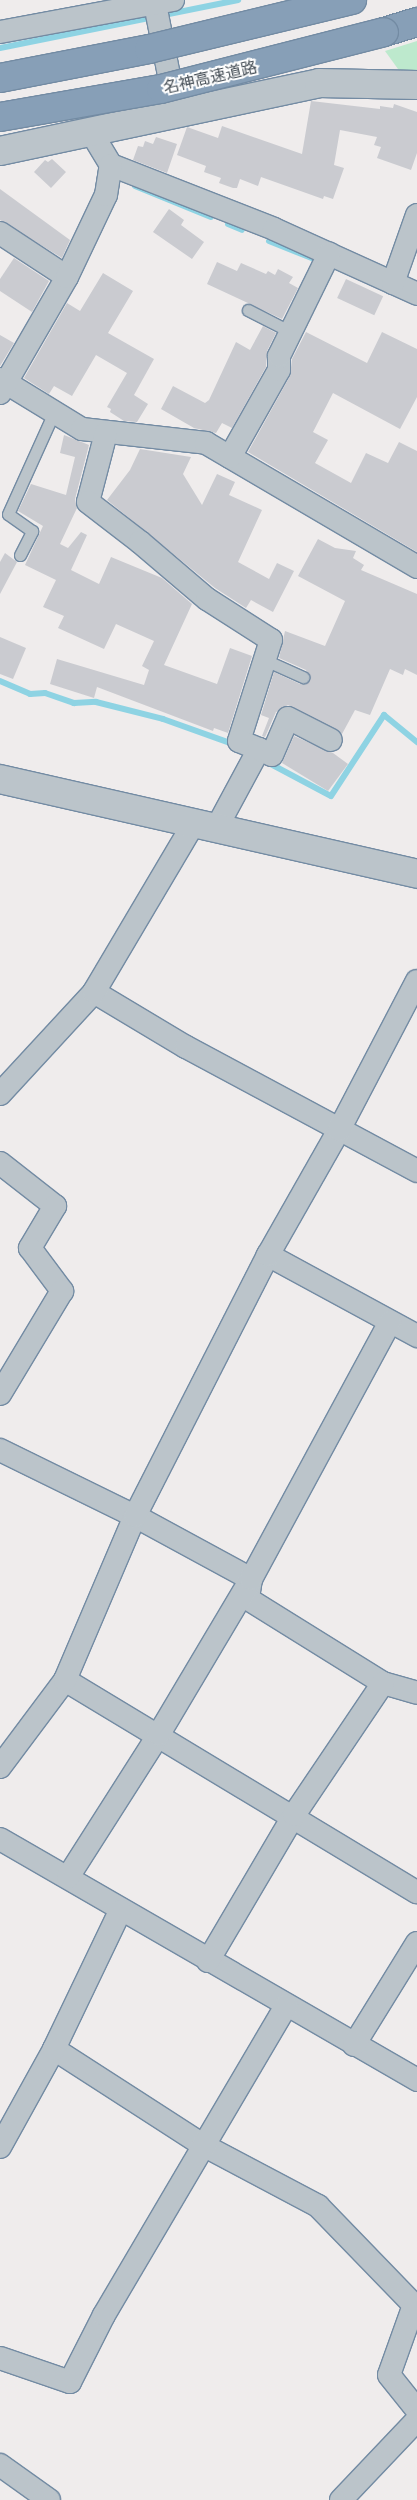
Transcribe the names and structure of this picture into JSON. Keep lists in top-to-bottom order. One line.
{"streets":{"highway":["名神高速道路"]}}
